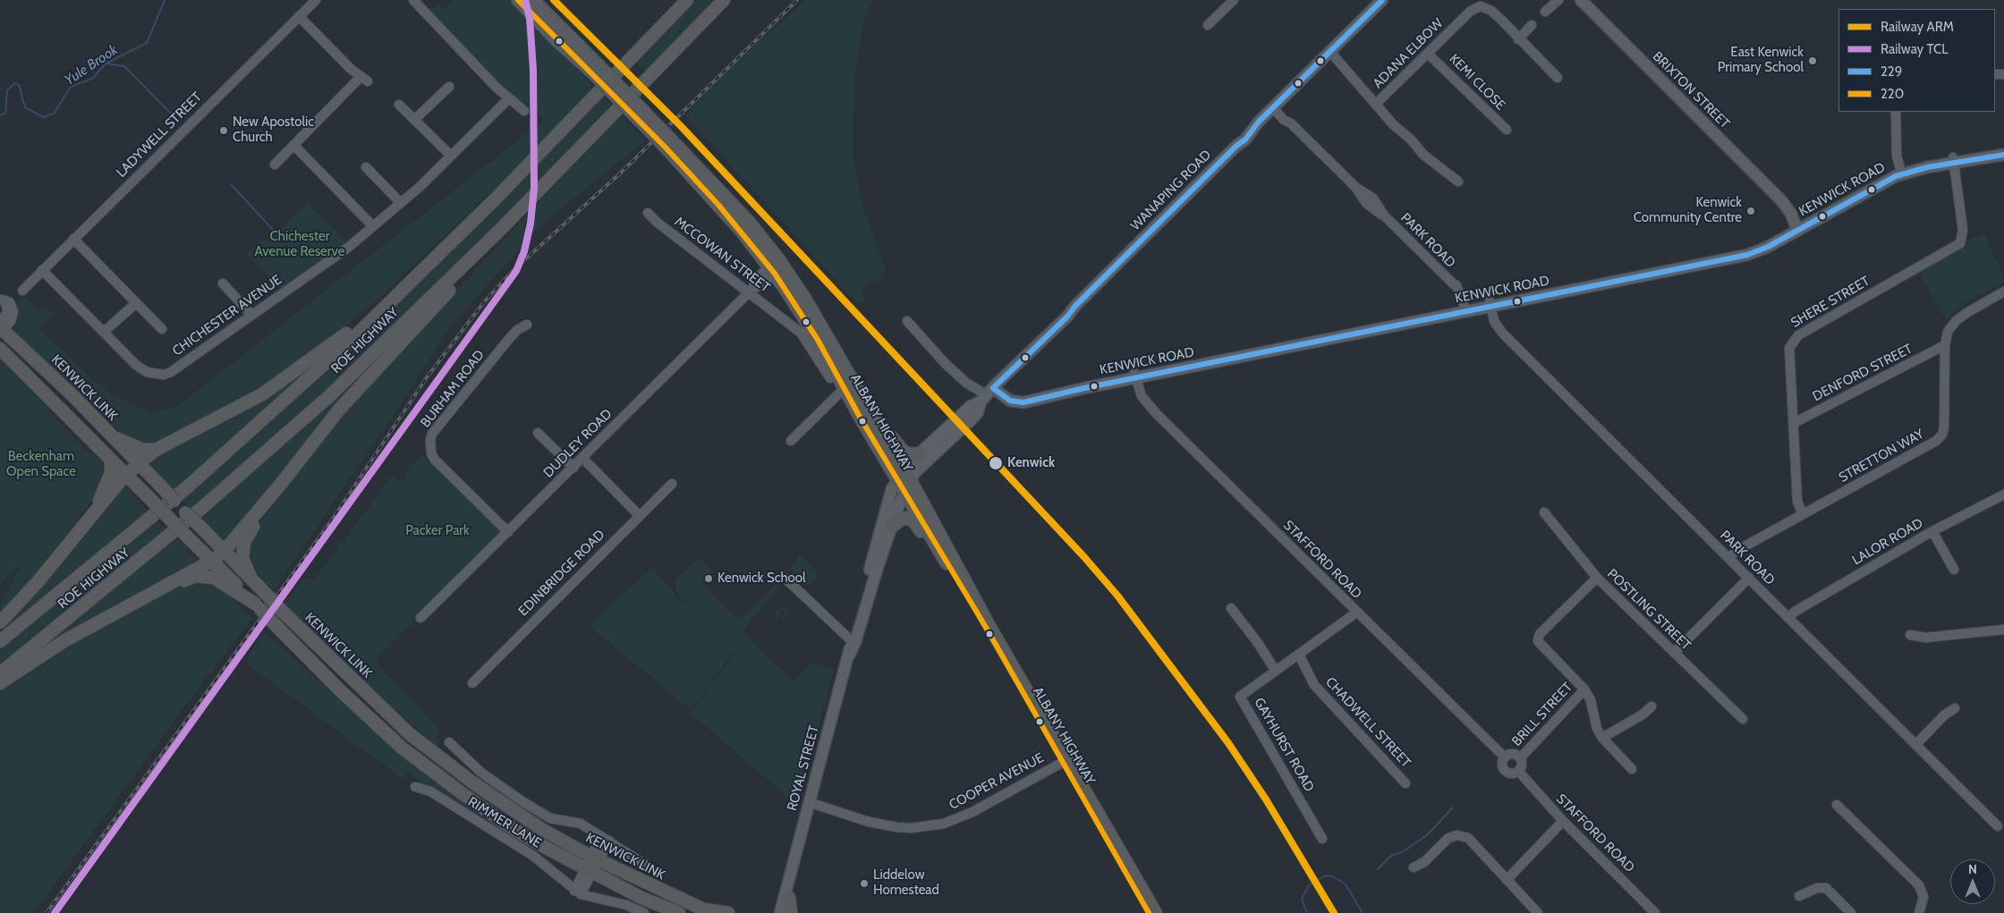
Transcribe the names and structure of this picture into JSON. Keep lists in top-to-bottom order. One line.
{"streets":{"highway":["ROE HIGHWAY","KENWICK LINK","ALBANY HIGHWAY"],"main road":["BRIXTON STREET","KENWICK ROAD","WANAPING ROAD","ROYAL STREET"],"street":["ADANA ELBOW","KEMI CLOSE","LADYWELL STREET","PARK ROAD","MCCOWAN STREET","SHERE STREET","CHICHESTER AVENUE","DENFORD STREET","BURHAM ROAD","DUDLEY ROAD","STRETTON WAY","LALOR ROAD","STAFFORD ROAD","EDINBRIDGE ROAD","POSTLING STREET","BRILL STREET","CHADWELL STREET","GAYHURST ROAD","COOPER AVENUE","RIMMER LANE"]},"crossings":[["ADANA ELBOW","KEMI CLOSE"],["BRIXTON STREET","KENWICK ROAD"],["LADYWELL STREET","CHICHESTER AVENUE"],["KENWICK ROAD","WANAPING ROAD"],["KENWICK ROAD","PARK ROAD"],["KENWICK ROAD","SHERE STREET"],["KENWICK ROAD","STAFFORD ROAD"],["WANAPING ROAD","PARK ROAD"],["WANAPING ROAD","ALBANY HIGHWAY"],["WANAPING ROAD","ROYAL STREET"],["PARK ROAD","STRETTON WAY"],["PARK ROAD","LALOR ROAD"],["MCCOWAN STREET","DUDLEY ROAD"],["SHERE STREET","DENFORD STREET"],["SHERE STREET","STRETTON WAY"],["DENFORD STREET","STRETTON WAY"],["BURHAM ROAD","DUDLEY ROAD"],["ALBANY HIGHWAY","DUDLEY ROAD"],["ALBANY HIGHWAY","ROYAL STREET"],["ALBANY HIGHWAY","COOPER AVENUE"],["STAFFORD ROAD","BRILL STREET"],["STAFFORD ROAD","GAYHURST ROAD"],["CHADWELL STREET","GAYHURST ROAD"],["ROYAL STREET","COOPER AVENUE"]],"water":["Yule Brook"],"parks":["Chichester Avenue Reserve","Beckenham Open Space","Packer Park"],"places":["East Kenwick Primary School","New Apostolic Church","Kenwick Community Centre","Kenwick","Kenwick School","Liddelow Homestead"],"lines":["rail line ARM","rail line TCL","transit line 229","transit line 220"],"legend":["Railway ARM","Railway TCL","229","220"],"north":"top"}
